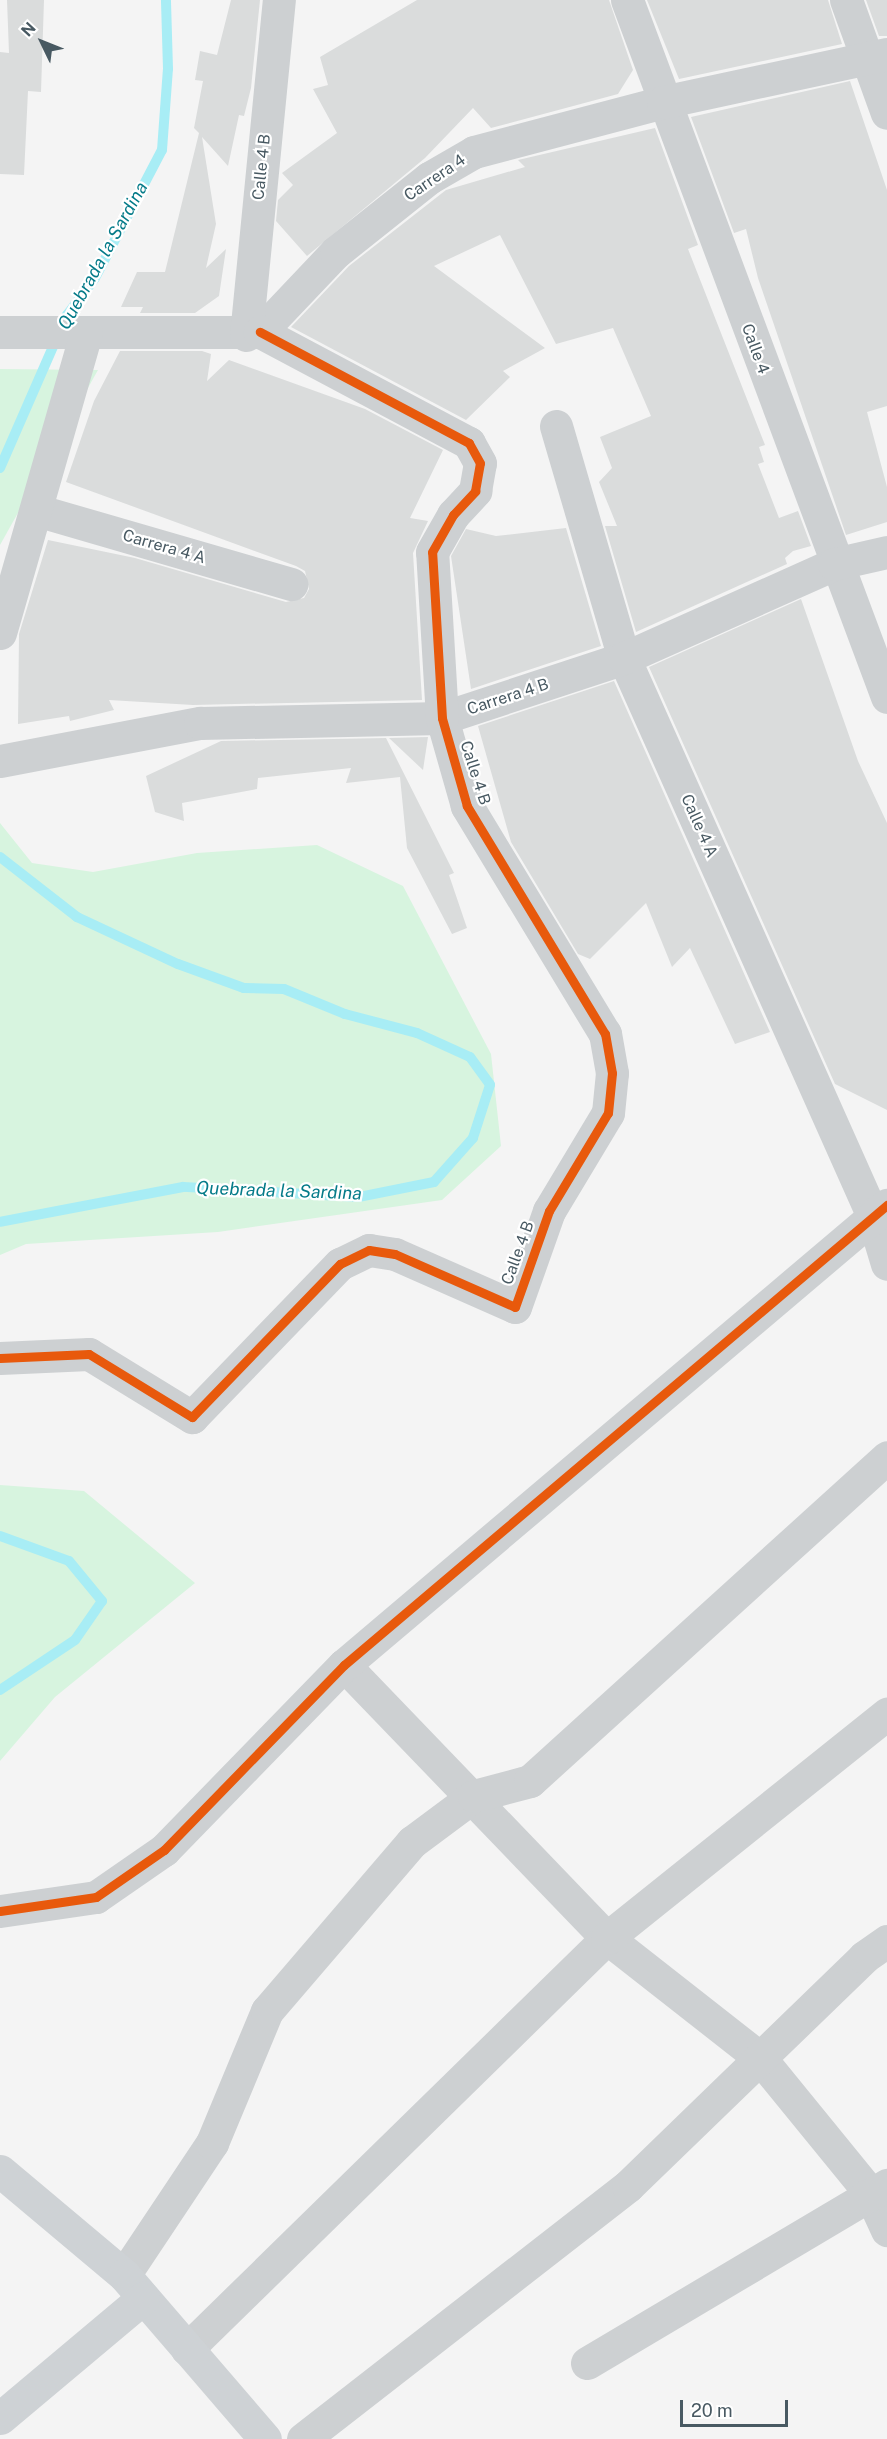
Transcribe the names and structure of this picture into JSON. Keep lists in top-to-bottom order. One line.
{"streets":{"street":["Calle 4 B","Carrera 4","Calle 4","Carrera 4 A","Carrera 4 B","Calle 4 A"]},"crossings":[["Calle 4 B","Carrera 4"],["Calle 4 B","Carrera 4 B"],["Carrera 4","Calle 4"],["Calle 4","Carrera 4 B"],["Carrera 4 B","Calle 4 A"]],"water":["Quebrada la Sardina"],"scale_bar":"20 m","north":"top left"}
